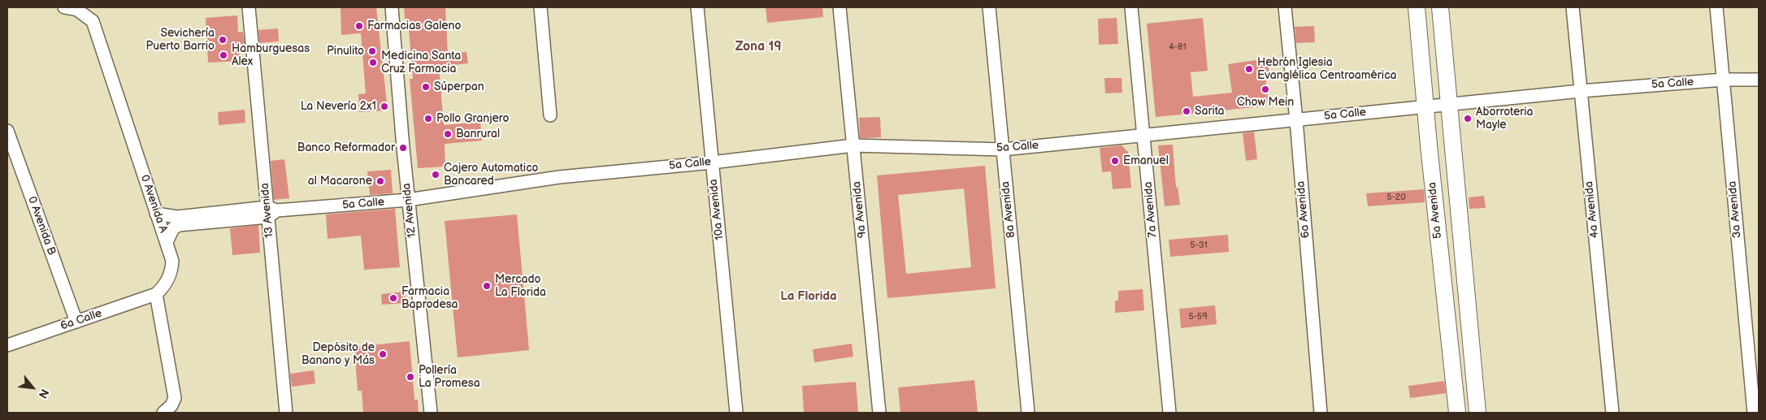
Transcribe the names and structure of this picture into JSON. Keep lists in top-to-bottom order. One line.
{"streets":{"main road":["5a Avenida"],"street":["5a Calle","0 Avenida A","10a Avenida","9a Avenida","8a Avenida","7a Avenida","6a Avenida","4a Avenida","3a Avenida","13 Avenida","12 Avenida","0 Avenida B","6a Calle"]},"crossings":[["5a Calle","0 Avenida A"],["5a Calle","10a Avenida"],["5a Calle","9a Avenida"],["5a Calle","8a Avenida"],["5a Calle","7a Avenida"],["5a Calle","6a Avenida"],["5a Calle","4a Avenida"],["5a Calle","3a Avenida"],["5a Calle","13 Avenida"],["5a Calle","12 Avenida"],["5a Calle","5a Avenida"],["0 Avenida A","6a Calle"],["0 Avenida B","6a Calle"]],"districts":["Zona 19","La Florida"],"places":["Farmacias Galeno","Sevichería Puerto Barrio","Pinulito","Hamburguesas Alex","Medicina Santa Cruz Farmacia","Hebrón Iglesia Evanglélica Centroamérica","Súperpan","Chow Mein","La Nevería 2x1","Sarita","Pollo Granjero","Aborroteria Mayle","Banrural","Banco Reformador","Emanuel","Cajero Automatico Bancared","al Macarone","Mercado La Florida","Farmacia Baprodesa","Depósito de Banano y Más","Pollería La Promesa"],"house_numbers":["4-81","5-20","5-31","5-59"],"north":"bottom right"}
